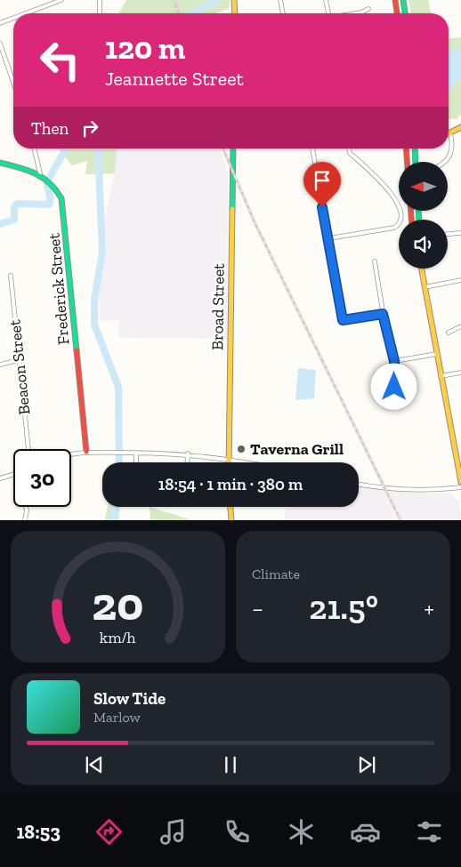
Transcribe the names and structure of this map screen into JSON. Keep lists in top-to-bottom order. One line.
{"streets":{"main road":["Frederick Street","Broad Street"],"street":["Beacon Street"]},"places":["Taverna Grill"],"north":"left","page":{"turn":["120 m","Jeannette Street"],"then":"Then","limit":"30","trip":"18:54 · 1 min · 380 m","tile":"Climate","heat":["−","21.5°","+"],"song":["Slow Tide","Marlow"],"tabs":"18:53","gauge":["20","km/h"]}}
